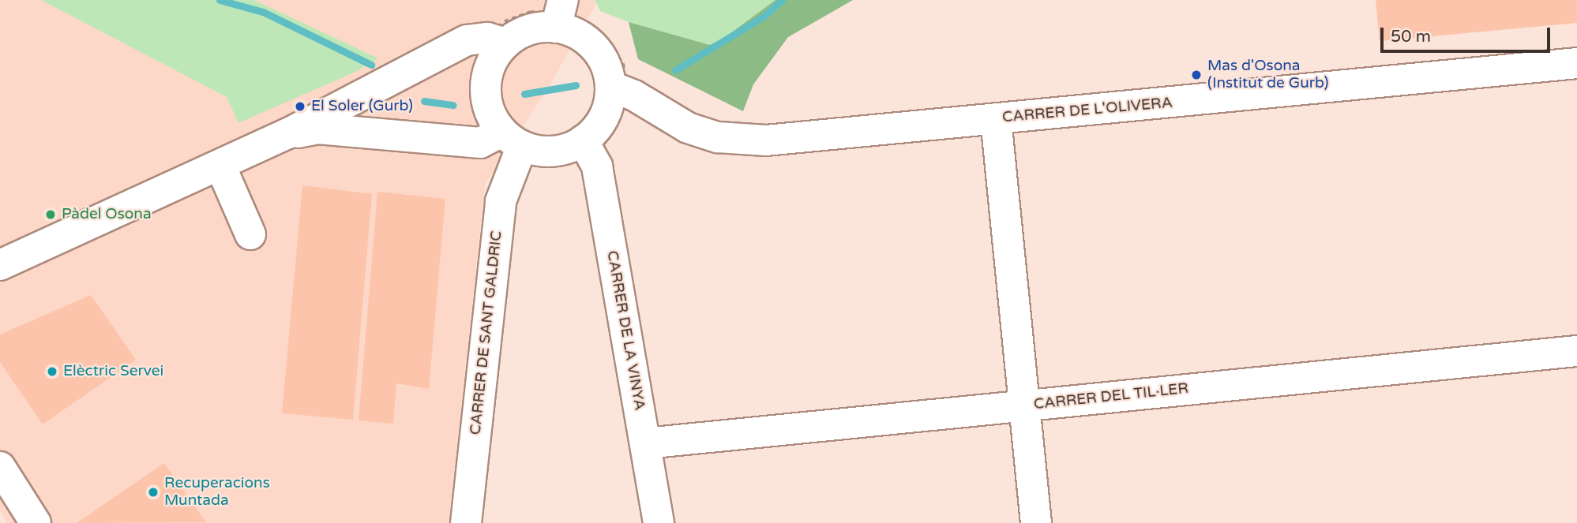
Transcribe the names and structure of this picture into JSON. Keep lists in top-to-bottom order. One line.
{"streets":{"street":["CARRER DE L'OLIVERA","CARRER DE LA VINYA","CARRER DE SANT GALDRIC","CARRER DEL TIL·LER"]},"crossings":[["CARRER DE L'OLIVERA","CARRER DE LA VINYA"],["CARRER DE L'OLIVERA","CARRER DE SANT GALDRIC"],["CARRER DE LA VINYA","CARRER DE SANT GALDRIC"],["CARRER DE LA VINYA","CARRER DEL TIL·LER"]],"places":["Mas d'Osona (Institut de Gurb)","El Soler (Gurb)","Pàdel Osona","Elèctric Servei","Recuperacions Muntada"],"scale_bar":"50 m"}
